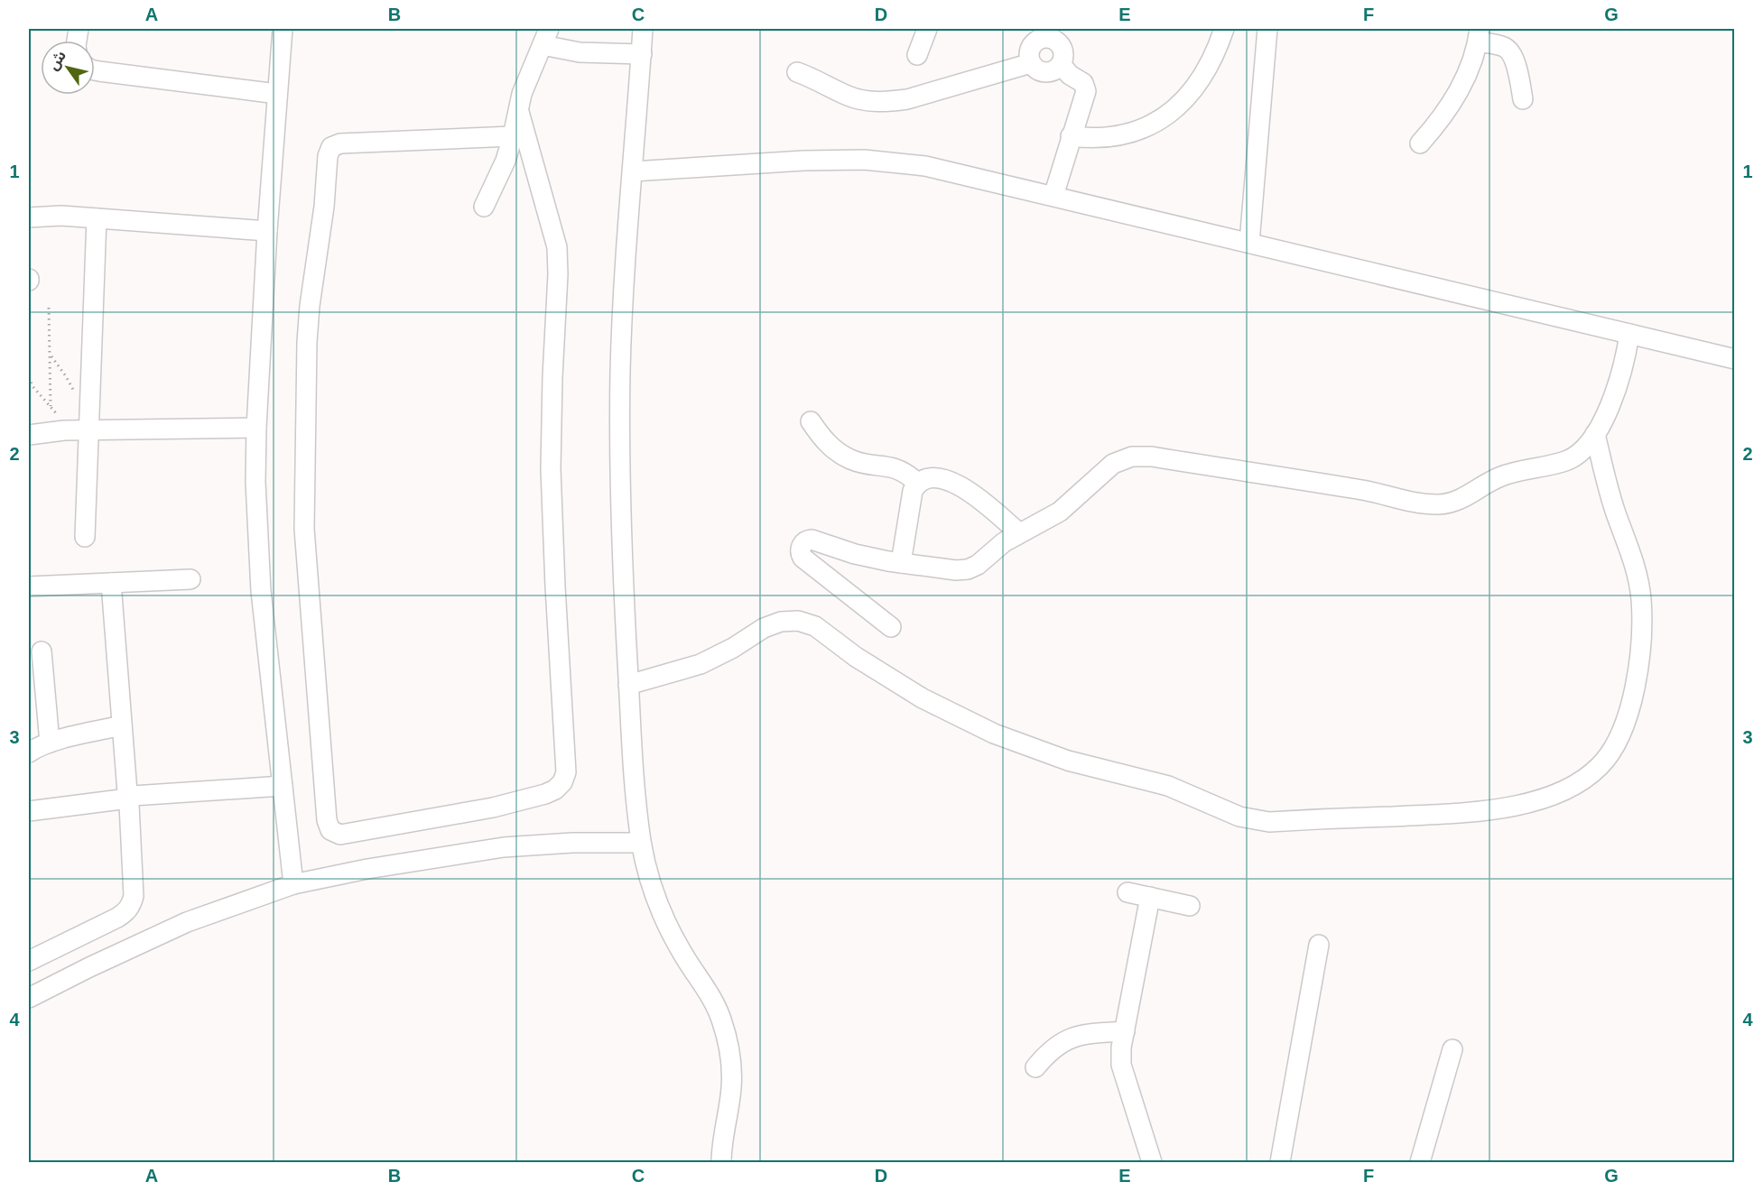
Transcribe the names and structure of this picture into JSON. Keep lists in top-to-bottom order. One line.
{"north":"top left","grid":{"columns":["A","B","C","D","E","F","G"],"rows":["1","2","3","4"]}}
